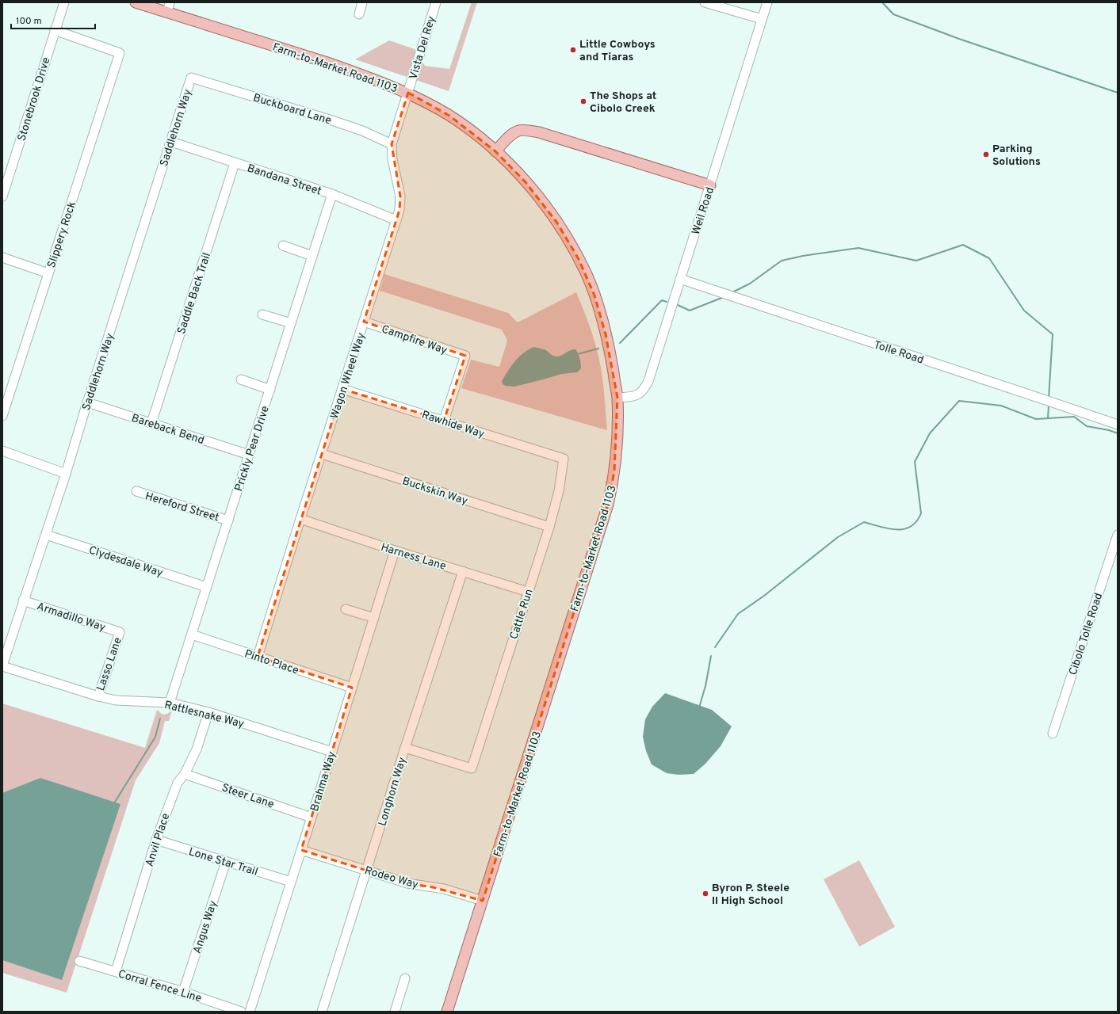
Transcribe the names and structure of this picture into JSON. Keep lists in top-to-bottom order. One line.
{"streets":{"main road":["Farm-to-Market Road 1103"],"street":["Vista Del Rey","Stonebrook Drive","Buckboard Lane","Saddlehorn Way","Bandana Street","Weil Road","Slippery Rock","Saddle Back Trail","Campfire Way","Tolle Road","Wagon Wheel Way","Rawhide Way","Bareback Bend","Prickly Pear Drive","Buckskin Way","Hereford Street","Harness Lane","Clydesdale Way","Cattle Run","Armadillo Way","Cibolo Tolle Road","Pinto Place","Lasso Lane","Rattlesnake Way","Brahma Way","Longhorn Way","Steer Lane","Anvil Place","Lone Star Trail","Rodeo Way","Angus Way","Corral Fence Line"]},"crossings":[["Vista Del Rey","Farm-to-Market Road 1103"],["Vista Del Rey","Wagon Wheel Way"],["Farm-to-Market Road 1103","Weil Road"],["Farm-to-Market Road 1103","Wagon Wheel Way"],["Farm-to-Market Road 1103","Rodeo Way"],["Stonebrook Drive","Slippery Rock"],["Buckboard Lane","Saddlehorn Way"],["Buckboard Lane","Wagon Wheel Way"],["Saddlehorn Way","Bandana Street"],["Saddlehorn Way","Bareback Bend"],["Saddlehorn Way","Clydesdale Way"],["Saddlehorn Way","Armadillo Way"],["Saddlehorn Way","Rattlesnake Way"],["Bandana Street","Saddle Back Trail"],["Bandana Street","Wagon Wheel Way"],["Bandana Street","Prickly Pear Drive"],["Weil Road","Tolle Road"],["Saddle Back Trail","Bareback Bend"],["Campfire Way","Wagon Wheel Way"],["Campfire Way","Rawhide Way"],["Wagon Wheel Way","Rawhide Way"],["Wagon Wheel Way","Buckskin Way"],["Wagon Wheel Way","Harness Lane"],["Wagon Wheel Way","Pinto Place"],["Rawhide Way","Cattle Run"],["Bareback Bend","Prickly Pear Drive"],["Prickly Pear Drive","Hereford Street"],["Prickly Pear Drive","Clydesdale Way"],["Prickly Pear Drive","Pinto Place"],["Prickly Pear Drive","Rattlesnake Way"],["Buckskin Way","Cattle Run"],["Harness Lane","Cattle Run"],["Harness Lane","Brahma Way"],["Harness Lane","Longhorn Way"],["Cattle Run","Longhorn Way"],["Armadillo Way","Lasso Lane"],["Pinto Place","Brahma Way"],["Lasso Lane","Rattlesnake Way"],["Rattlesnake Way","Brahma Way"],["Rattlesnake Way","Anvil Place"],["Brahma Way","Steer Lane"],["Brahma Way","Lone Star Trail"],["Brahma Way","Rodeo Way"],["Longhorn Way","Rodeo Way"],["Steer Lane","Anvil Place"],["Anvil Place","Lone Star Trail"],["Anvil Place","Corral Fence Line"],["Lone Star Trail","Angus Way"],["Angus Way","Corral Fence Line"]],"places":["Little Cowboys and Tiaras","The Shops at Cibolo Creek","Parking Solutions","Byron P. Steele II High School"],"scale_bar":"100 m"}
